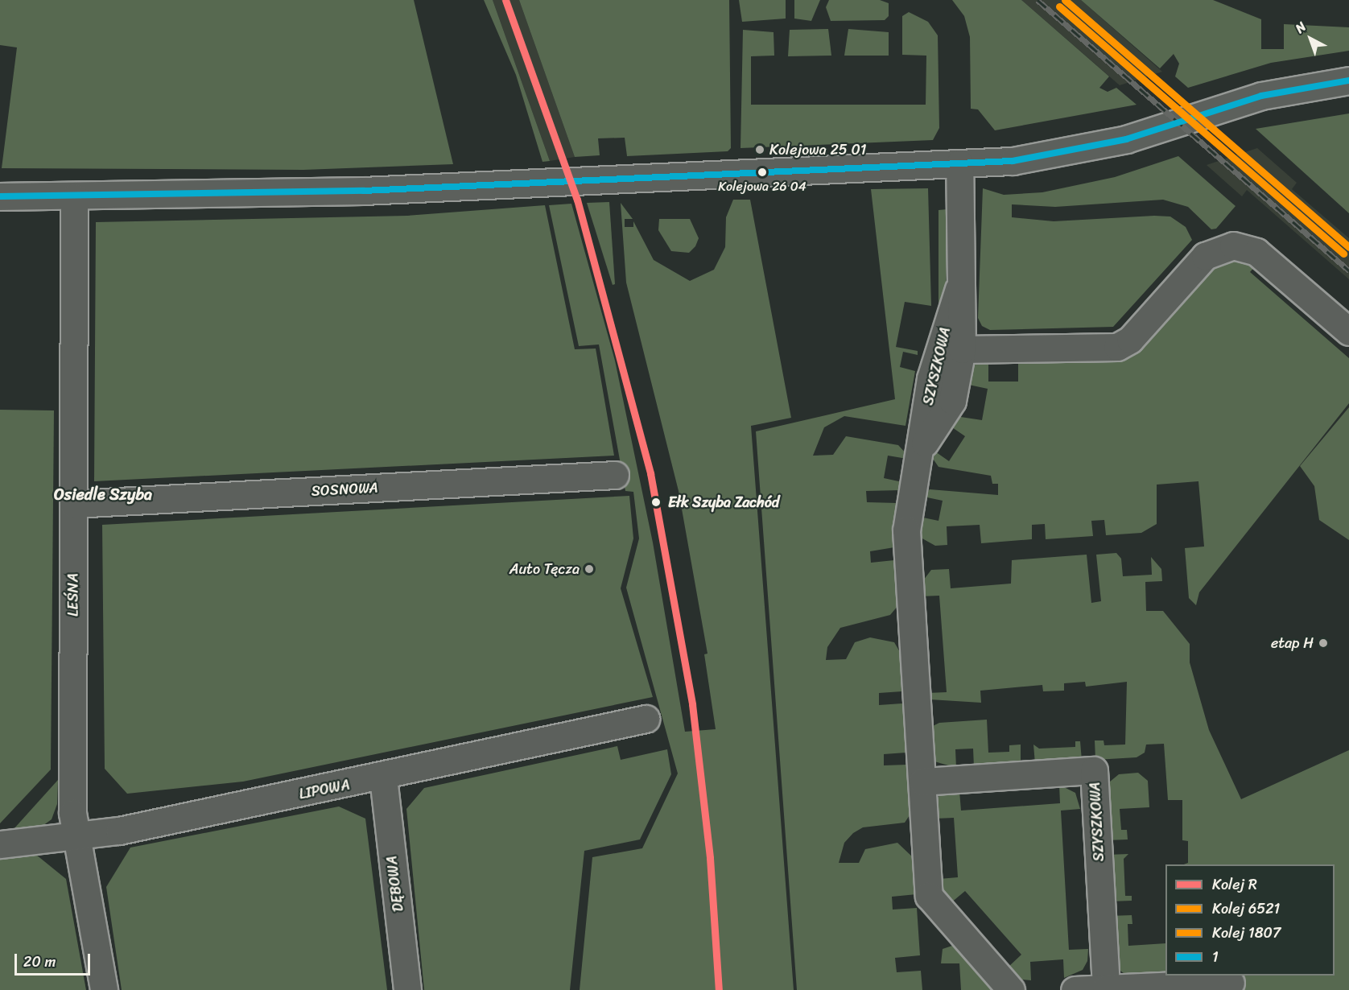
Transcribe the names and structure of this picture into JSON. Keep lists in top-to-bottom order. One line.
{"streets":{"street":["SZYSZKOWA","SOSNOWA","LEŚNA","LIPOWA","DĘBOWA"]},"crossings":[["SOSNOWA","LEŚNA"],["LEŚNA","LIPOWA"],["LIPOWA","DĘBOWA"]],"districts":["Osiedle Szyba"],"places":["Kolejowa 25 01","Kolejowa 26 04","Ełk Szyba Zachód","Auto Tęcza","etap H"],"lines":["rail line R","rail line 6521","rail line 1807","transit line 1"],"legend":["Kolej R","Kolej 6521","Kolej 1807","1"],"scale_bar":"20 m","north":"top left"}
